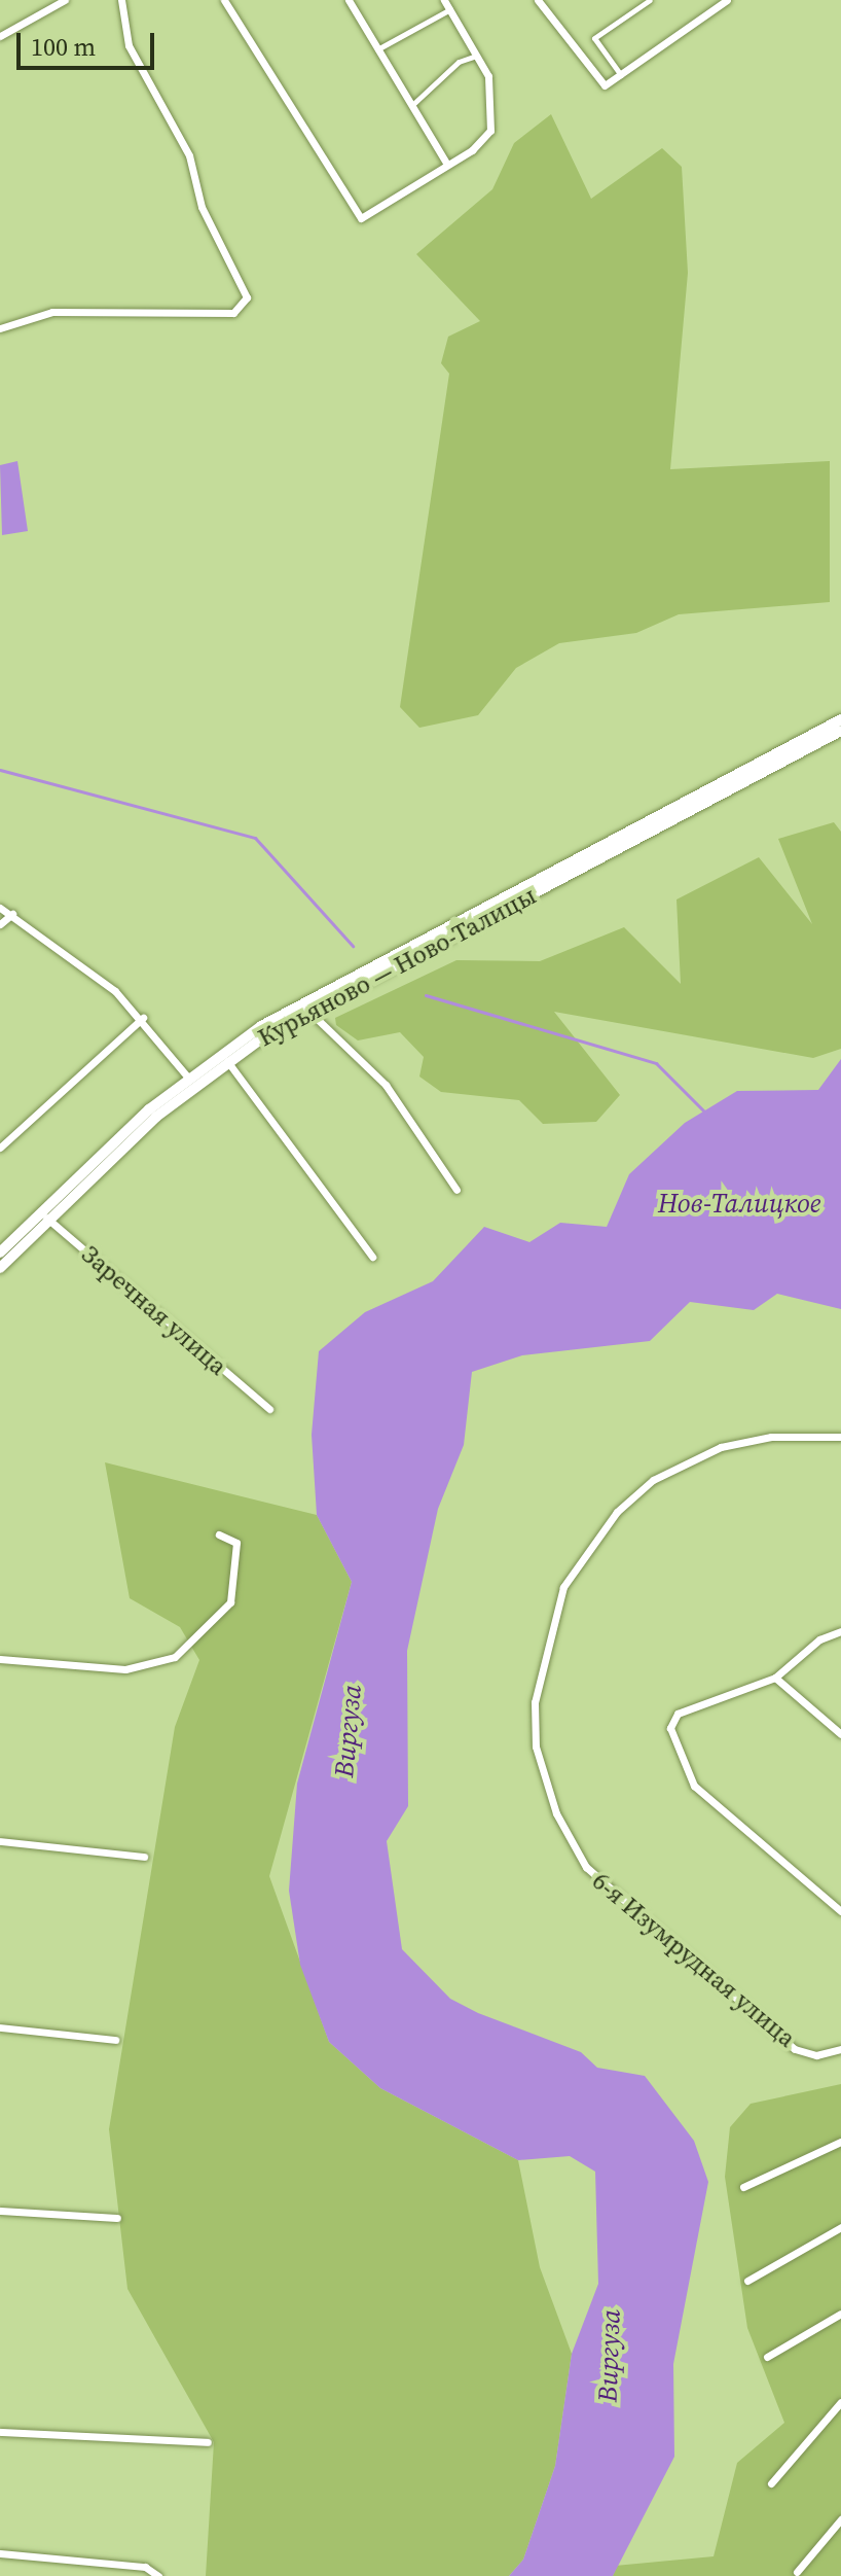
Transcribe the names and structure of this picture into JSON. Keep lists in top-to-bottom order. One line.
{"streets":{"main road":["Курьяново — Ново-Талицы"],"street":["Заречная улица","6-я Изумрудная улица"]},"crossings":[["Курьяново — Ново-Талицы","Заречная улица"]],"water":["Нов-Талицкое","Виргуза"],"scale_bar":"100 m"}
